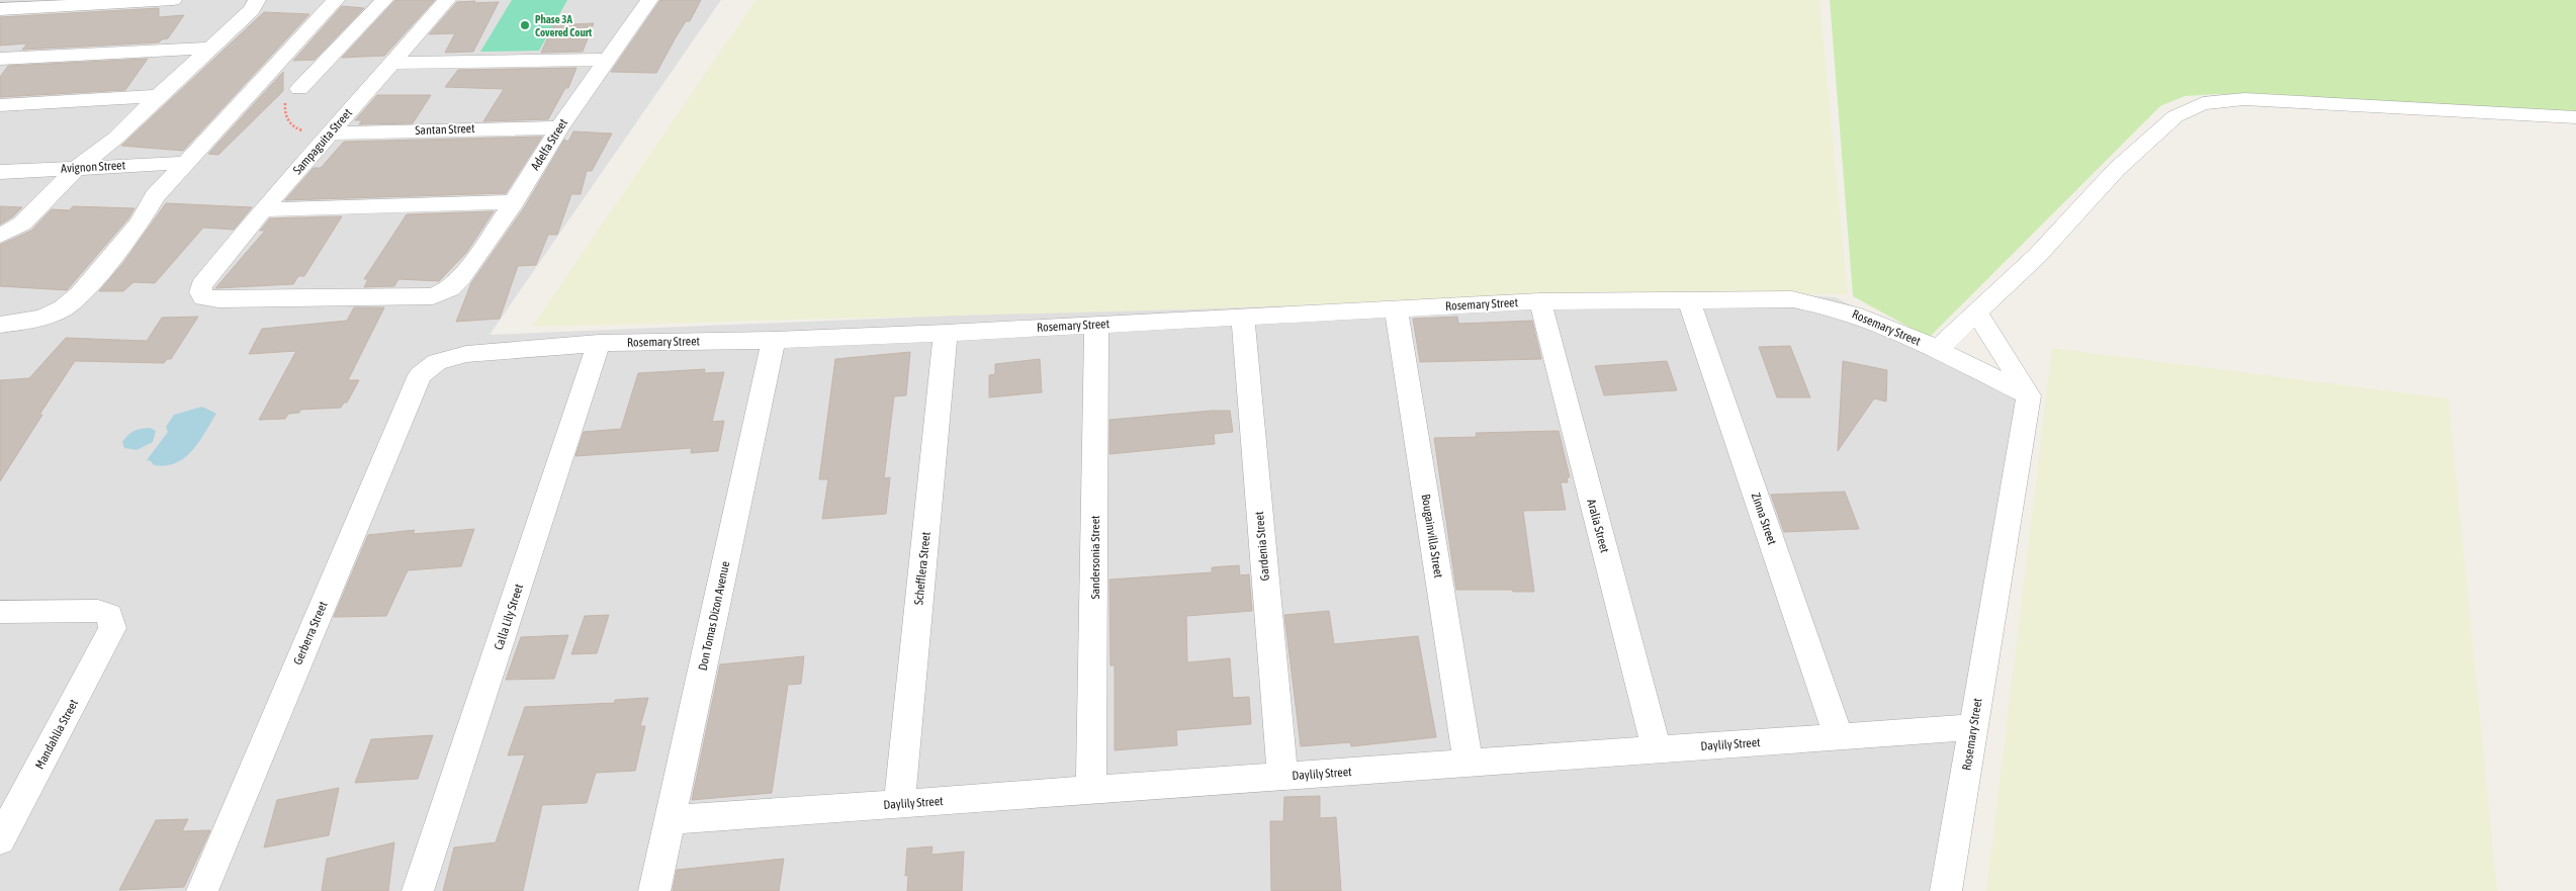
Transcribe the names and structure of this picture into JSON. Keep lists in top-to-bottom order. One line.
{"streets":{"street":["Santan Street","Sampaguita Street","Adelfa Street","Avignon Street","Rosemary Street","Zinna Street","Aralia Street","Bougainvilla Street","Gardenia Street","Sandersonia Street","Schefflera Street","Don Tomas Dizon Avenue","Calla Lily Street","Gerberra Street","Mandahlia Street","Daylily Street"]},"crossings":[["Santan Street","Sampaguita Street"],["Santan Street","Adelfa Street"],["Sampaguita Street","Adelfa Street"],["Rosemary Street","Zinna Street"],["Rosemary Street","Aralia Street"],["Rosemary Street","Bougainvilla Street"],["Rosemary Street","Gardenia Street"],["Rosemary Street","Sandersonia Street"],["Rosemary Street","Schefflera Street"],["Rosemary Street","Don Tomas Dizon Avenue"],["Rosemary Street","Calla Lily Street"],["Rosemary Street","Gerberra Street"],["Rosemary Street","Daylily Street"],["Zinna Street","Daylily Street"],["Aralia Street","Daylily Street"],["Bougainvilla Street","Daylily Street"],["Gardenia Street","Daylily Street"],["Sandersonia Street","Daylily Street"],["Schefflera Street","Daylily Street"],["Don Tomas Dizon Avenue","Daylily Street"]],"places":["Phase 3A Covered Court"]}
